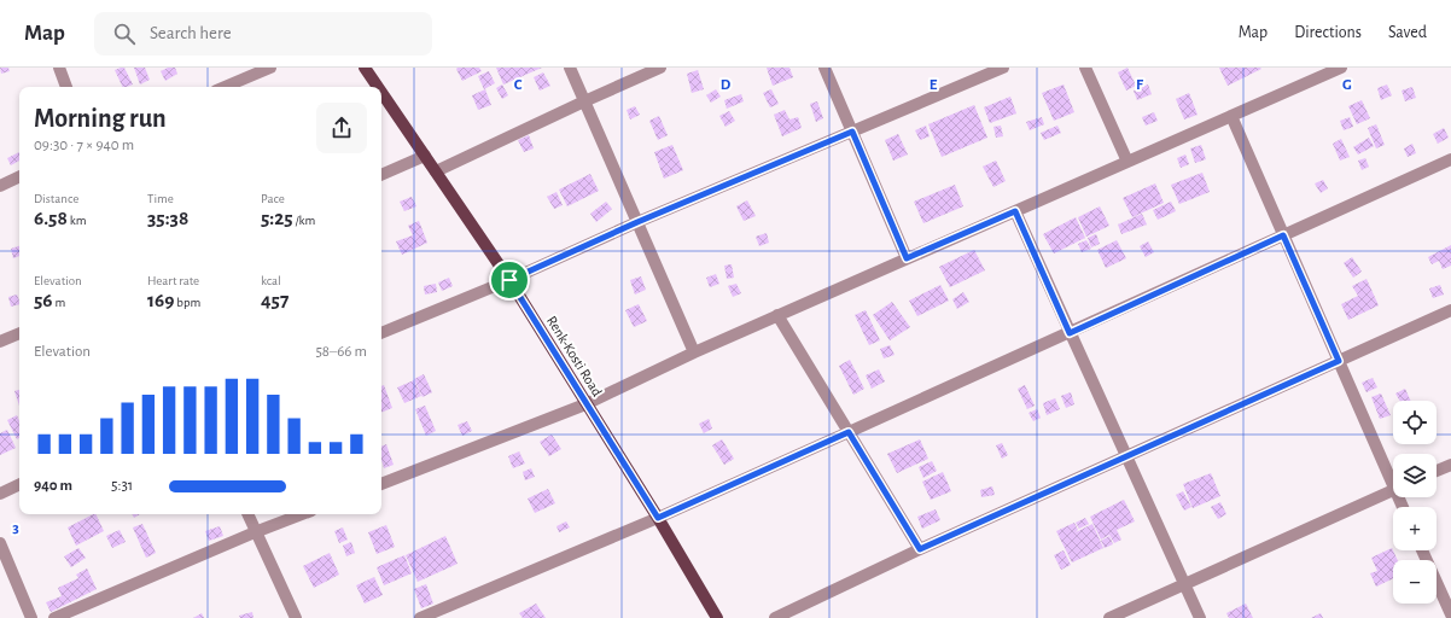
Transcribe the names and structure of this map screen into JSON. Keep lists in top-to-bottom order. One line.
{"streets":{"main road":["Renk-Kosti Road"]},"page":{"header":"Map","search":"Search here","nav":["Map","Directions","Saved"],"heading":["Morning run","09:30 · 7 × 940 m"],"stats":[["Distance","6.58 km"],["Time","35:38"],["Pace","5:25 /km"],["Elevation","56 m"],["Heart rate","169 bpm"],["kcal","457"]],"chart":["Elevation","58–66 m"],"map_buttons":["+","−"],"list":[{"name":"940 m","note":"5:31"}]},"grid":{"columns":["C","D","E","F","G"],"rows":["3"]}}
